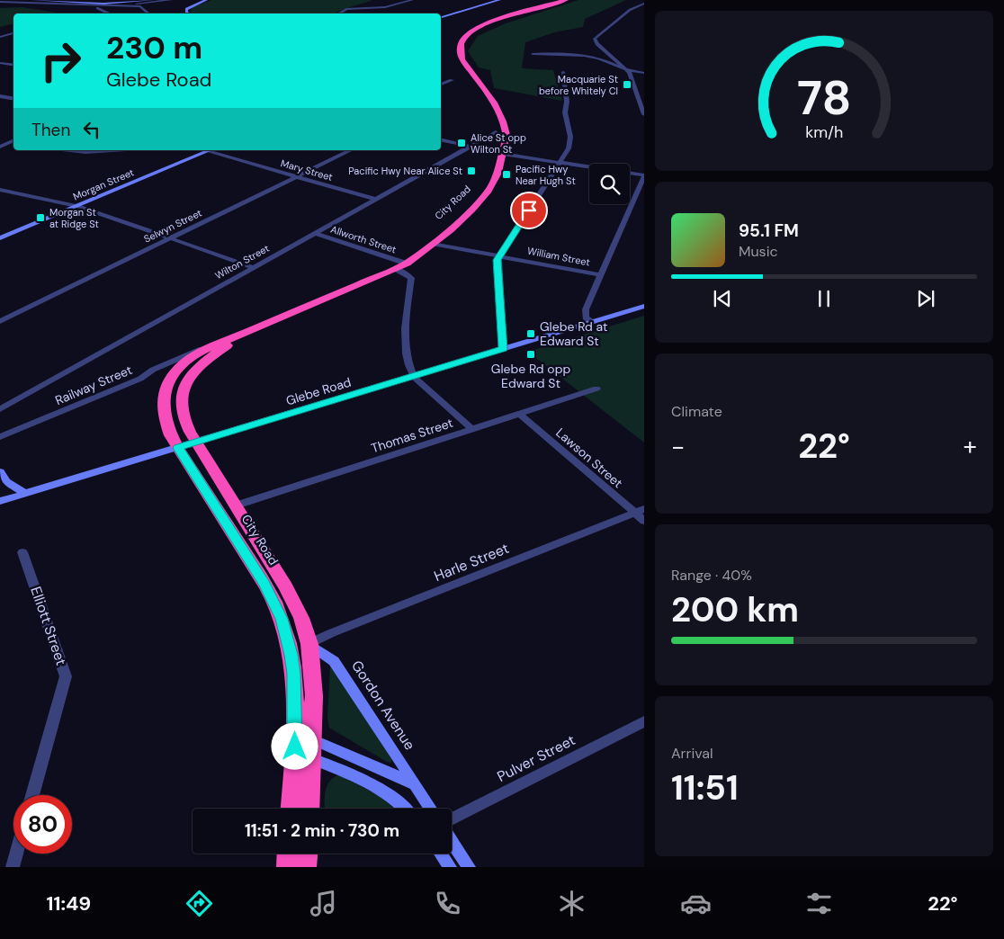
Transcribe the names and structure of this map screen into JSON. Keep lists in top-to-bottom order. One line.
{"streets":{"highway":["City Road"],"main road":["Morgan Street","Glebe Road","Gordon Avenue"],"street":["Mary Street","Selwyn Street","Allworth Street","William Street","Wilton Street","Railway Street","Thomas Street","Lawson Street","Harle Street","Elliott Street","Pulver Street"]},"crossings":[["Mary Street","Selwyn Street"],["Mary Street","Wilton Street"],["City Road","Allworth Street"],["City Road","William Street"],["City Road","Railway Street"],["City Road","Glebe Road"],["Allworth Street","Wilton Street"],["Allworth Street","Glebe Road"],["Thomas Street","Lawson Street"],["Lawson Street","Harle Street"],["Harle Street","Gordon Avenue"]],"places":{"transit":["Macquarie St before Whitely Cl","Alice St opp Wilton St","Pacific Hwy Near Alice St","Pacific Hwy Near Hugh St","Morgan St at Ridge St","Glebe Rd at Edward St","Glebe Rd opp Edward St"]},"page":{"turn":["230 m","Glebe Road"],"then":"Then","song":["95.1 FM","Music"],"tile":["Climate",["Range · 40%","200 km"],["Arrival","11:51"]],"heat":["−","22°","+"],"limit":"80","trip":"11:51 · 2 min · 730 m","tabs":["11:49","22°"],"gauge":["78","km/h"]}}
